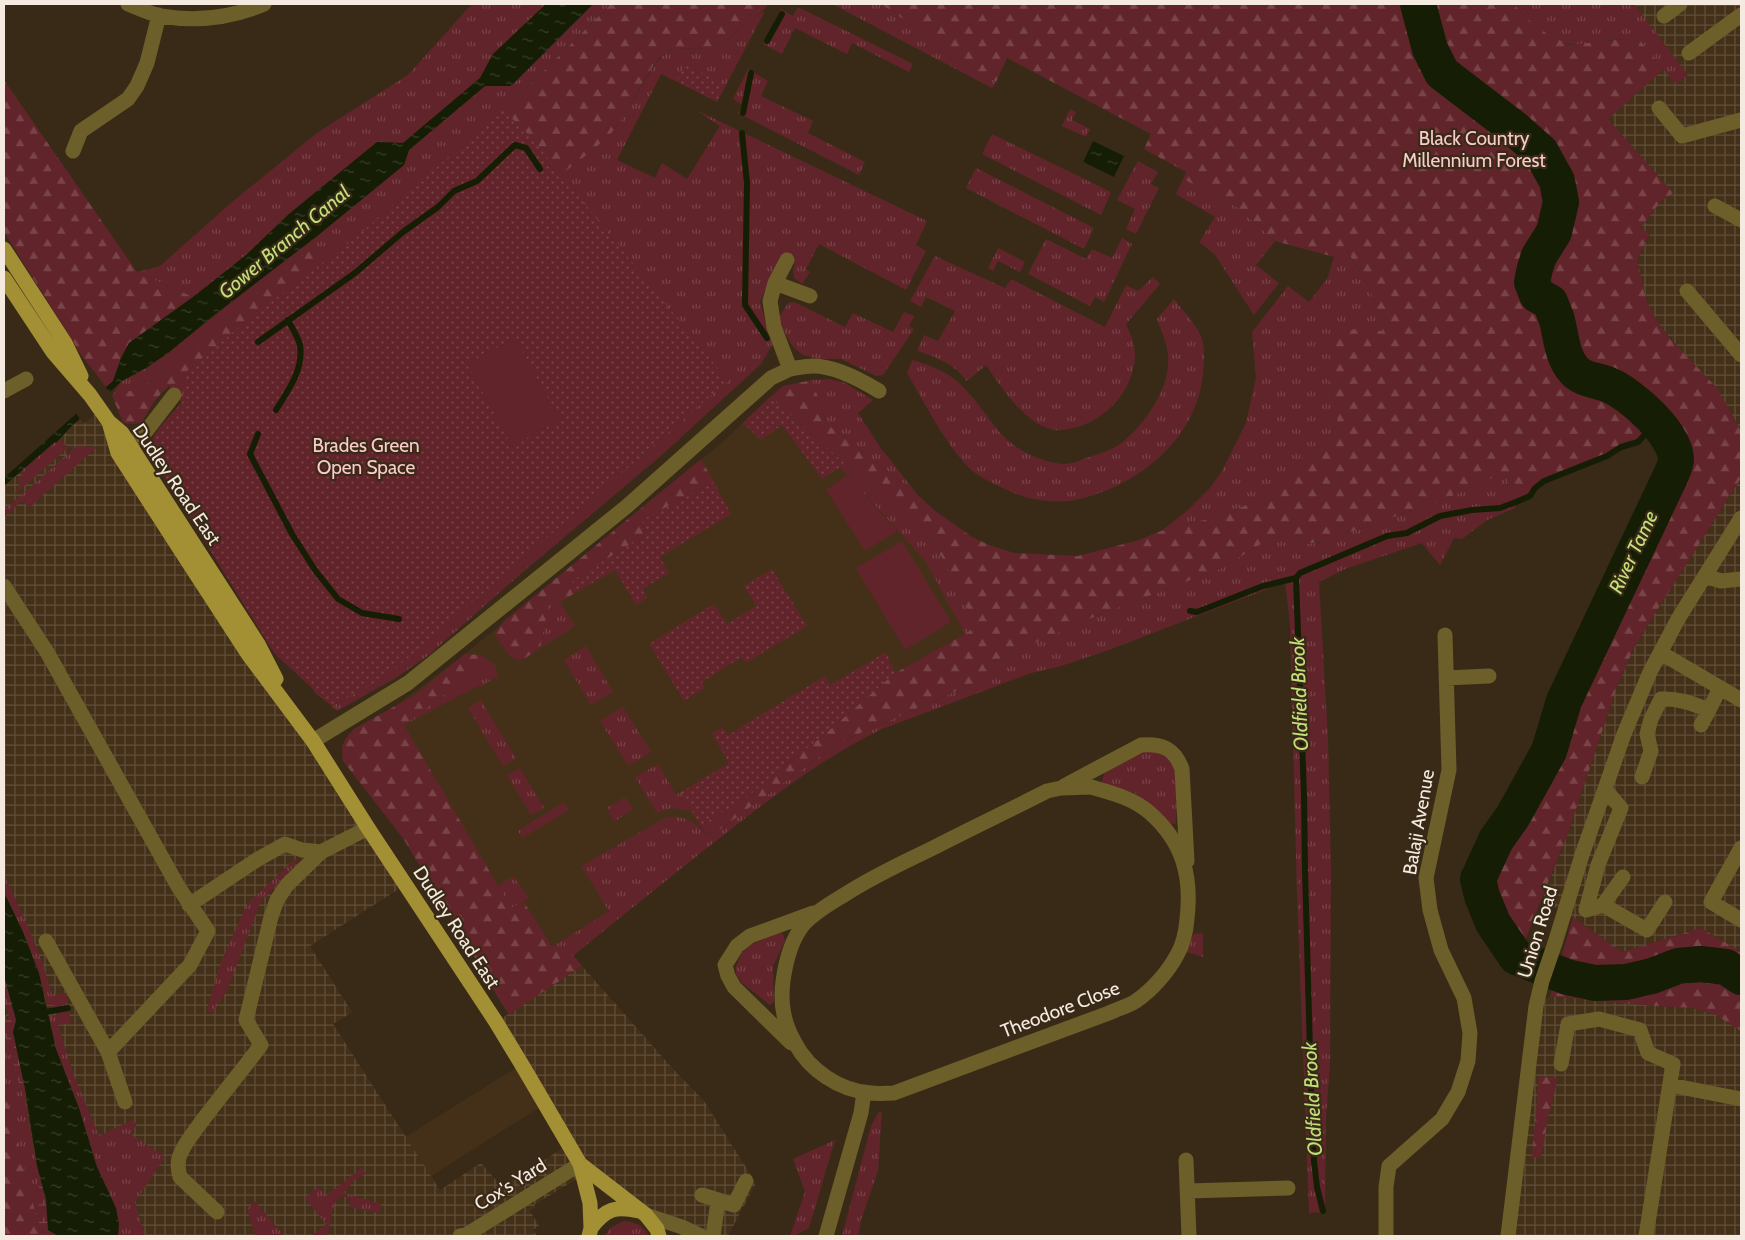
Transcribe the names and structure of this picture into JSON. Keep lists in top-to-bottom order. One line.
{"streets":{"main road":["Dudley Road East"],"street":["Balaji Avenue","Union Road","Theodore Close","Cox's Yard"]},"crossings":[["Dudley Road East","Cox's Yard"]],"water":["Gower Branch Canal","River Tame","Oldfield Brook"],"parks":["Black Country Millennium Forest","Brades Green Open Space"]}
